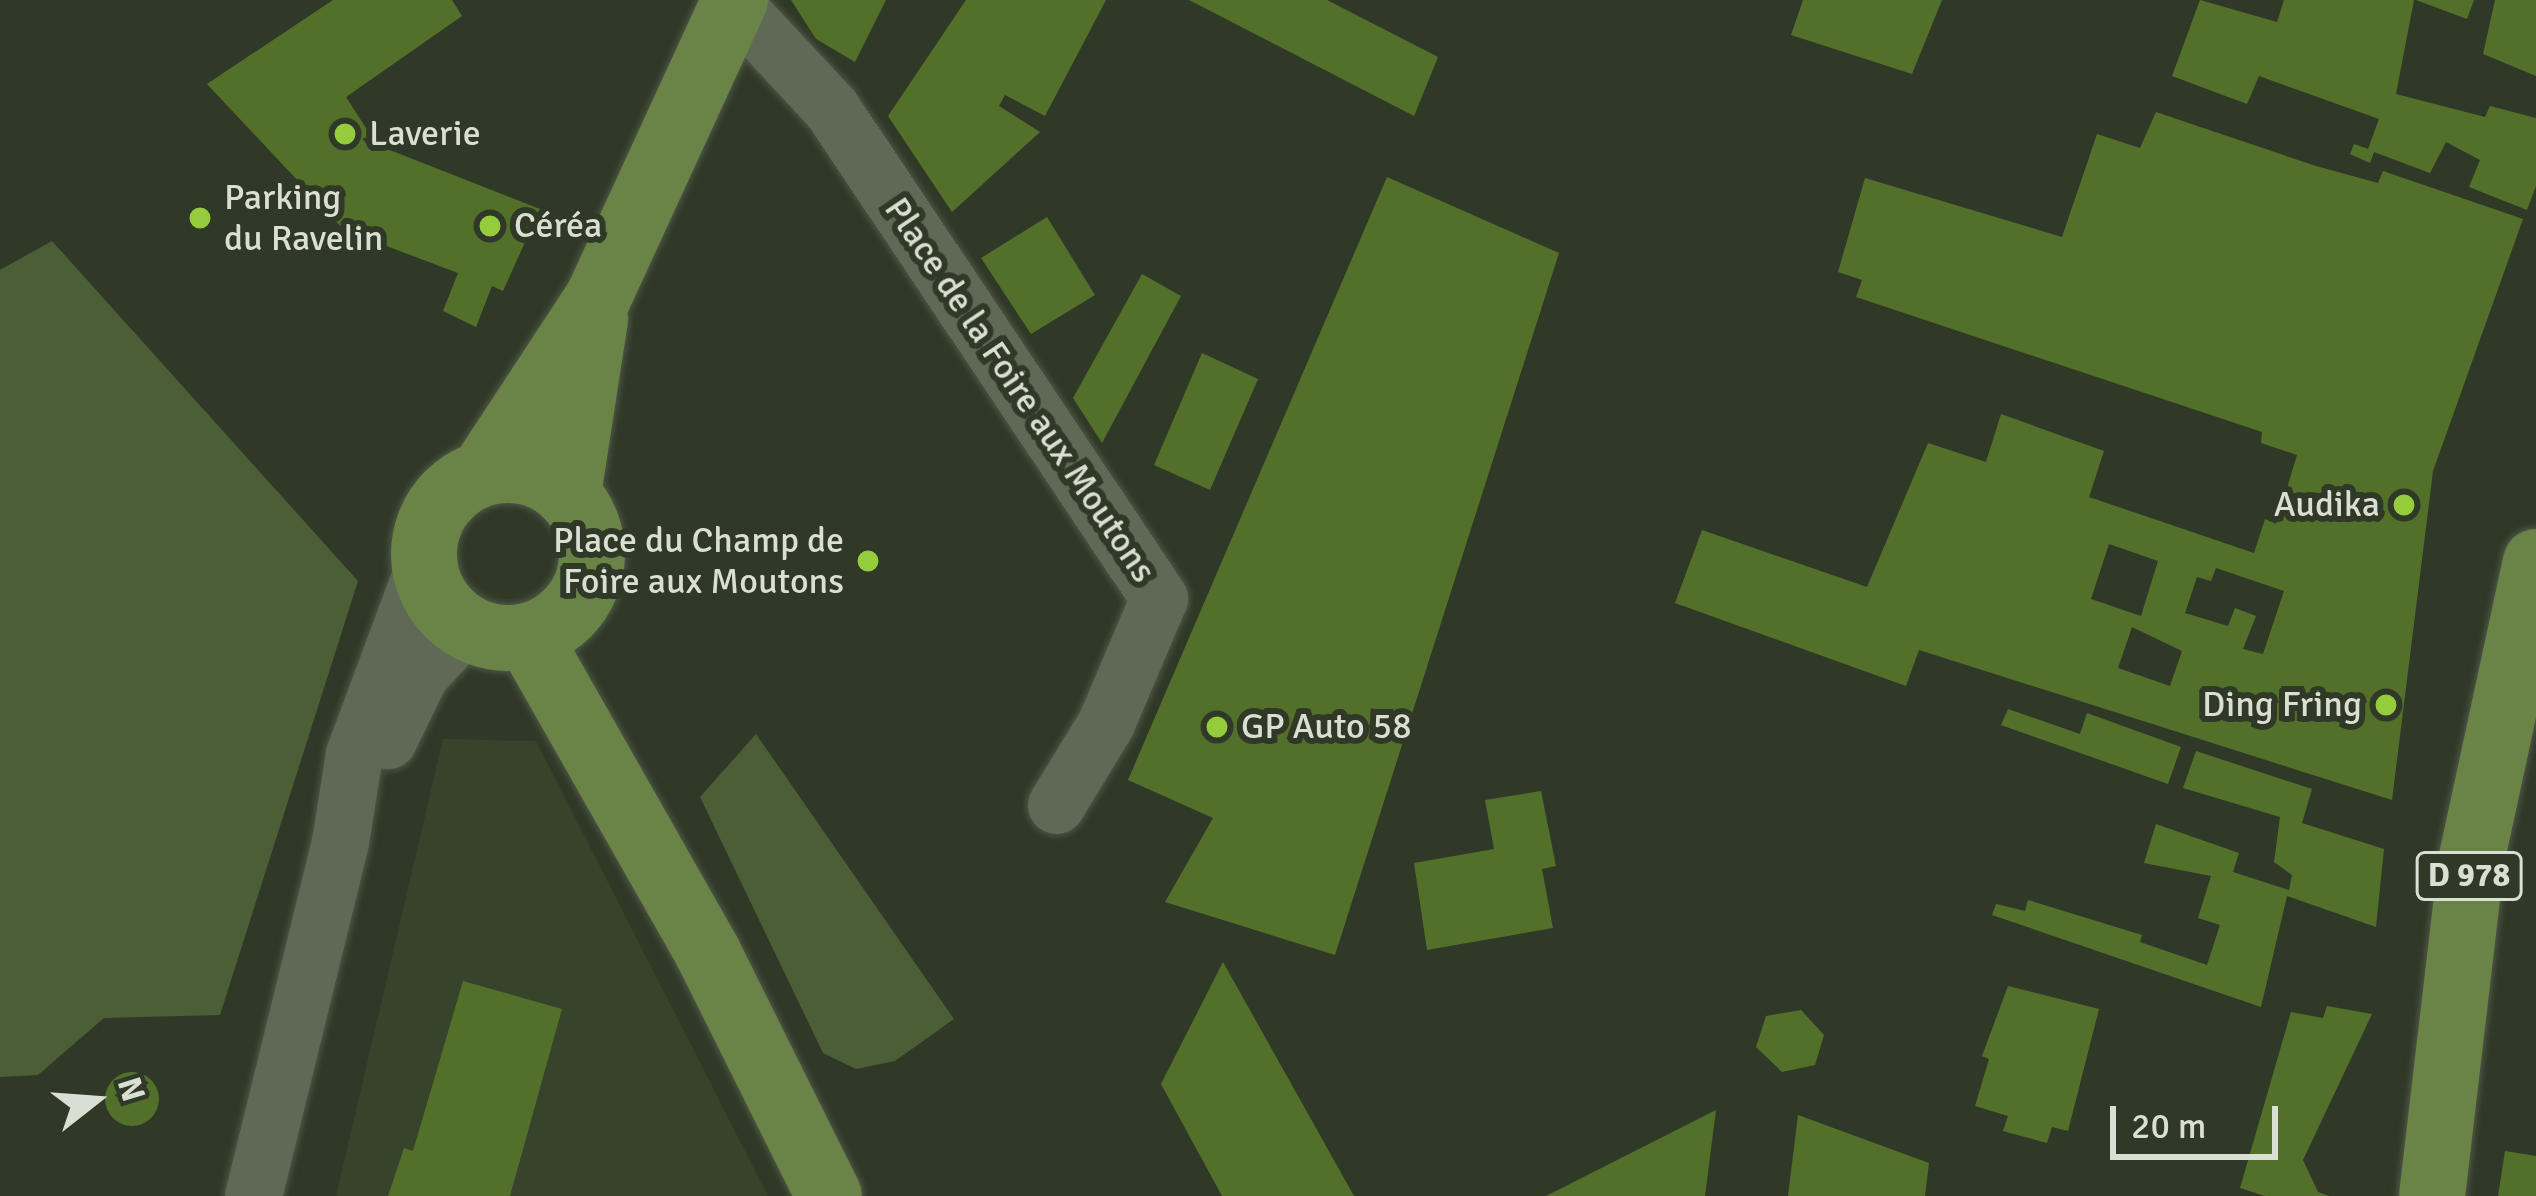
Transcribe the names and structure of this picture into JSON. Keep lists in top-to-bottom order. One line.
{"streets":{"main road":["D 978"],"street":["Place de la Foire aux Moutons"]},"places":["Laverie","Parking du Ravelin","Céréa","Audika","Place du Champ de Foire aux Moutons","Ding Fring","GP Auto 58"],"scale_bar":"20 m","north":"right"}
